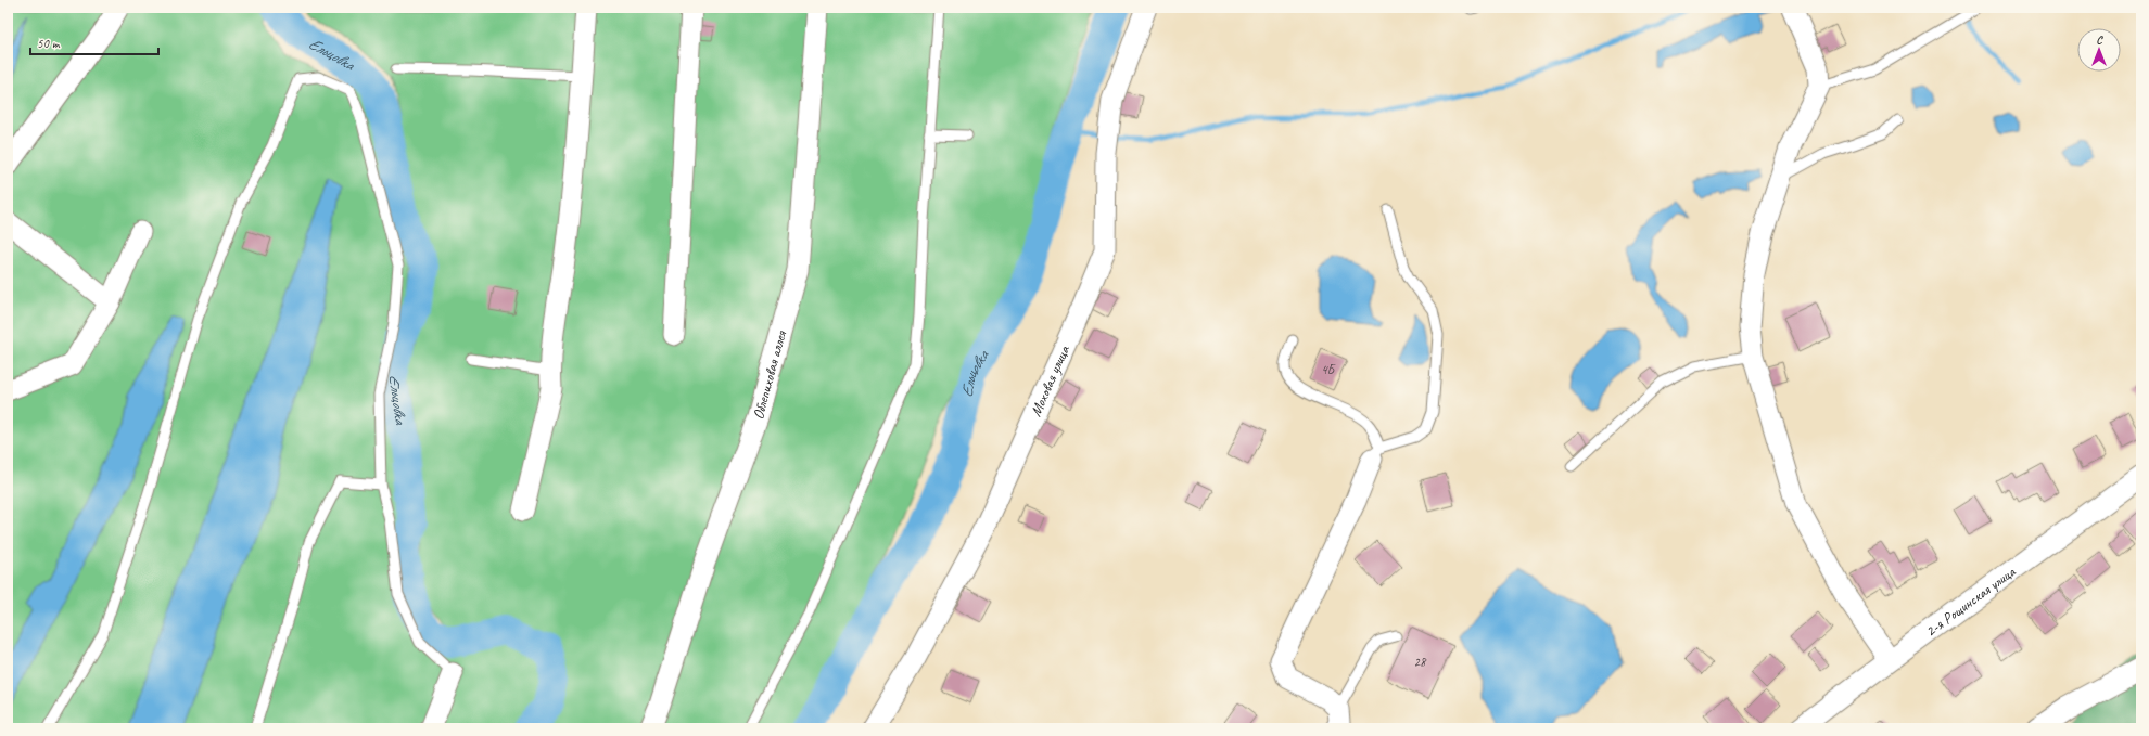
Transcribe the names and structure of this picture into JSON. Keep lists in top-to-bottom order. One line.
{"streets":{"street":["Облепиховая аллея","Моховая улица","2-я Рощинская улица"]},"water":["Ельцовка"],"house_numbers":["4Б","28"],"scale_bar":"50 m","north":"top"}
